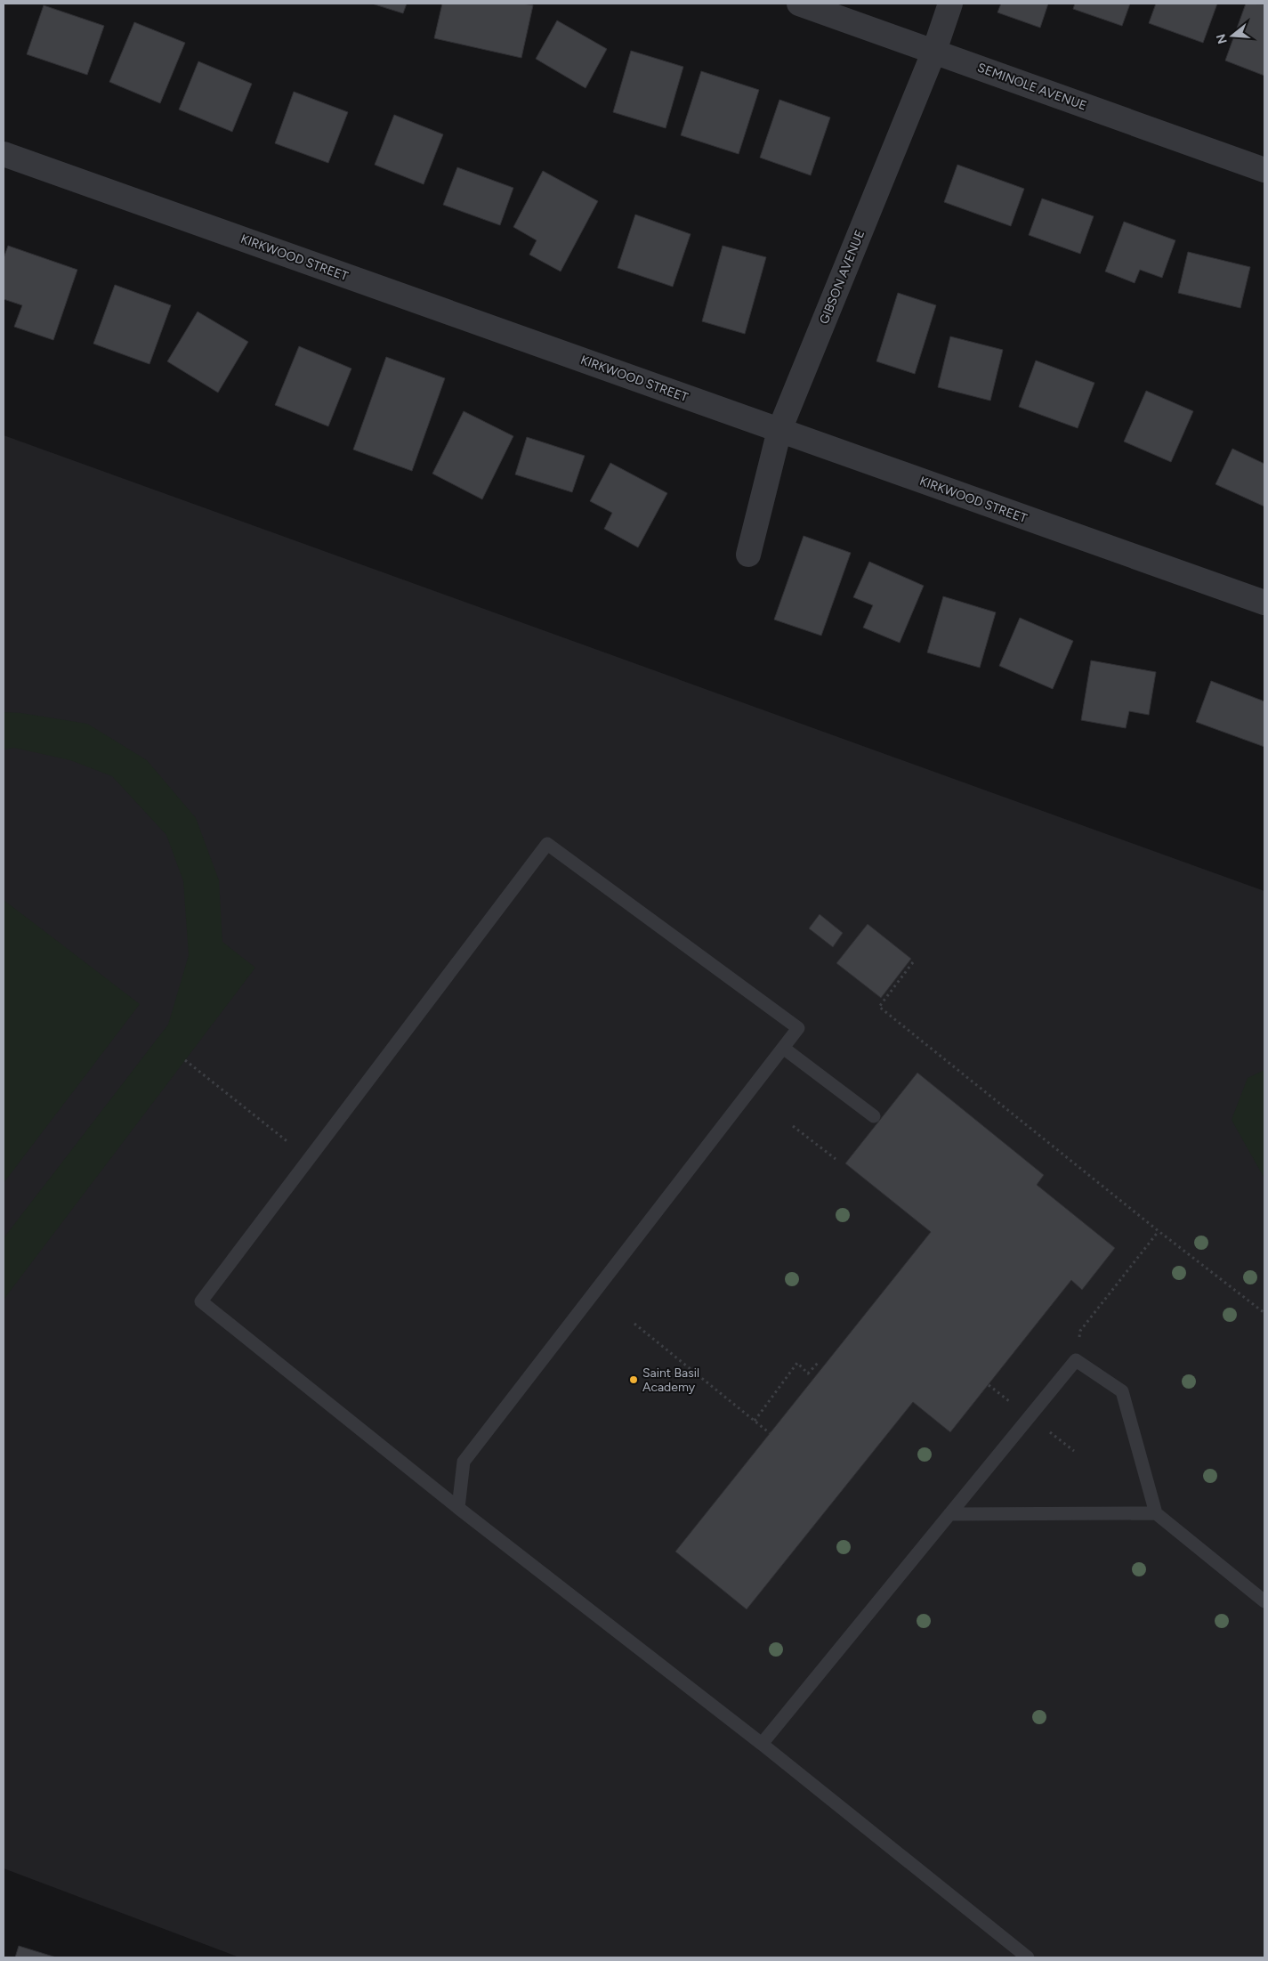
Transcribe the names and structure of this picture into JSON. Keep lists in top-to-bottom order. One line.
{"streets":{"street":["SEMINOLE AVENUE","KIRKWOOD STREET","GIBSON AVENUE"]},"crossings":[["SEMINOLE AVENUE","GIBSON AVENUE"],["KIRKWOOD STREET","GIBSON AVENUE"]],"places":["Saint Basil Academy"],"north":"left"}
